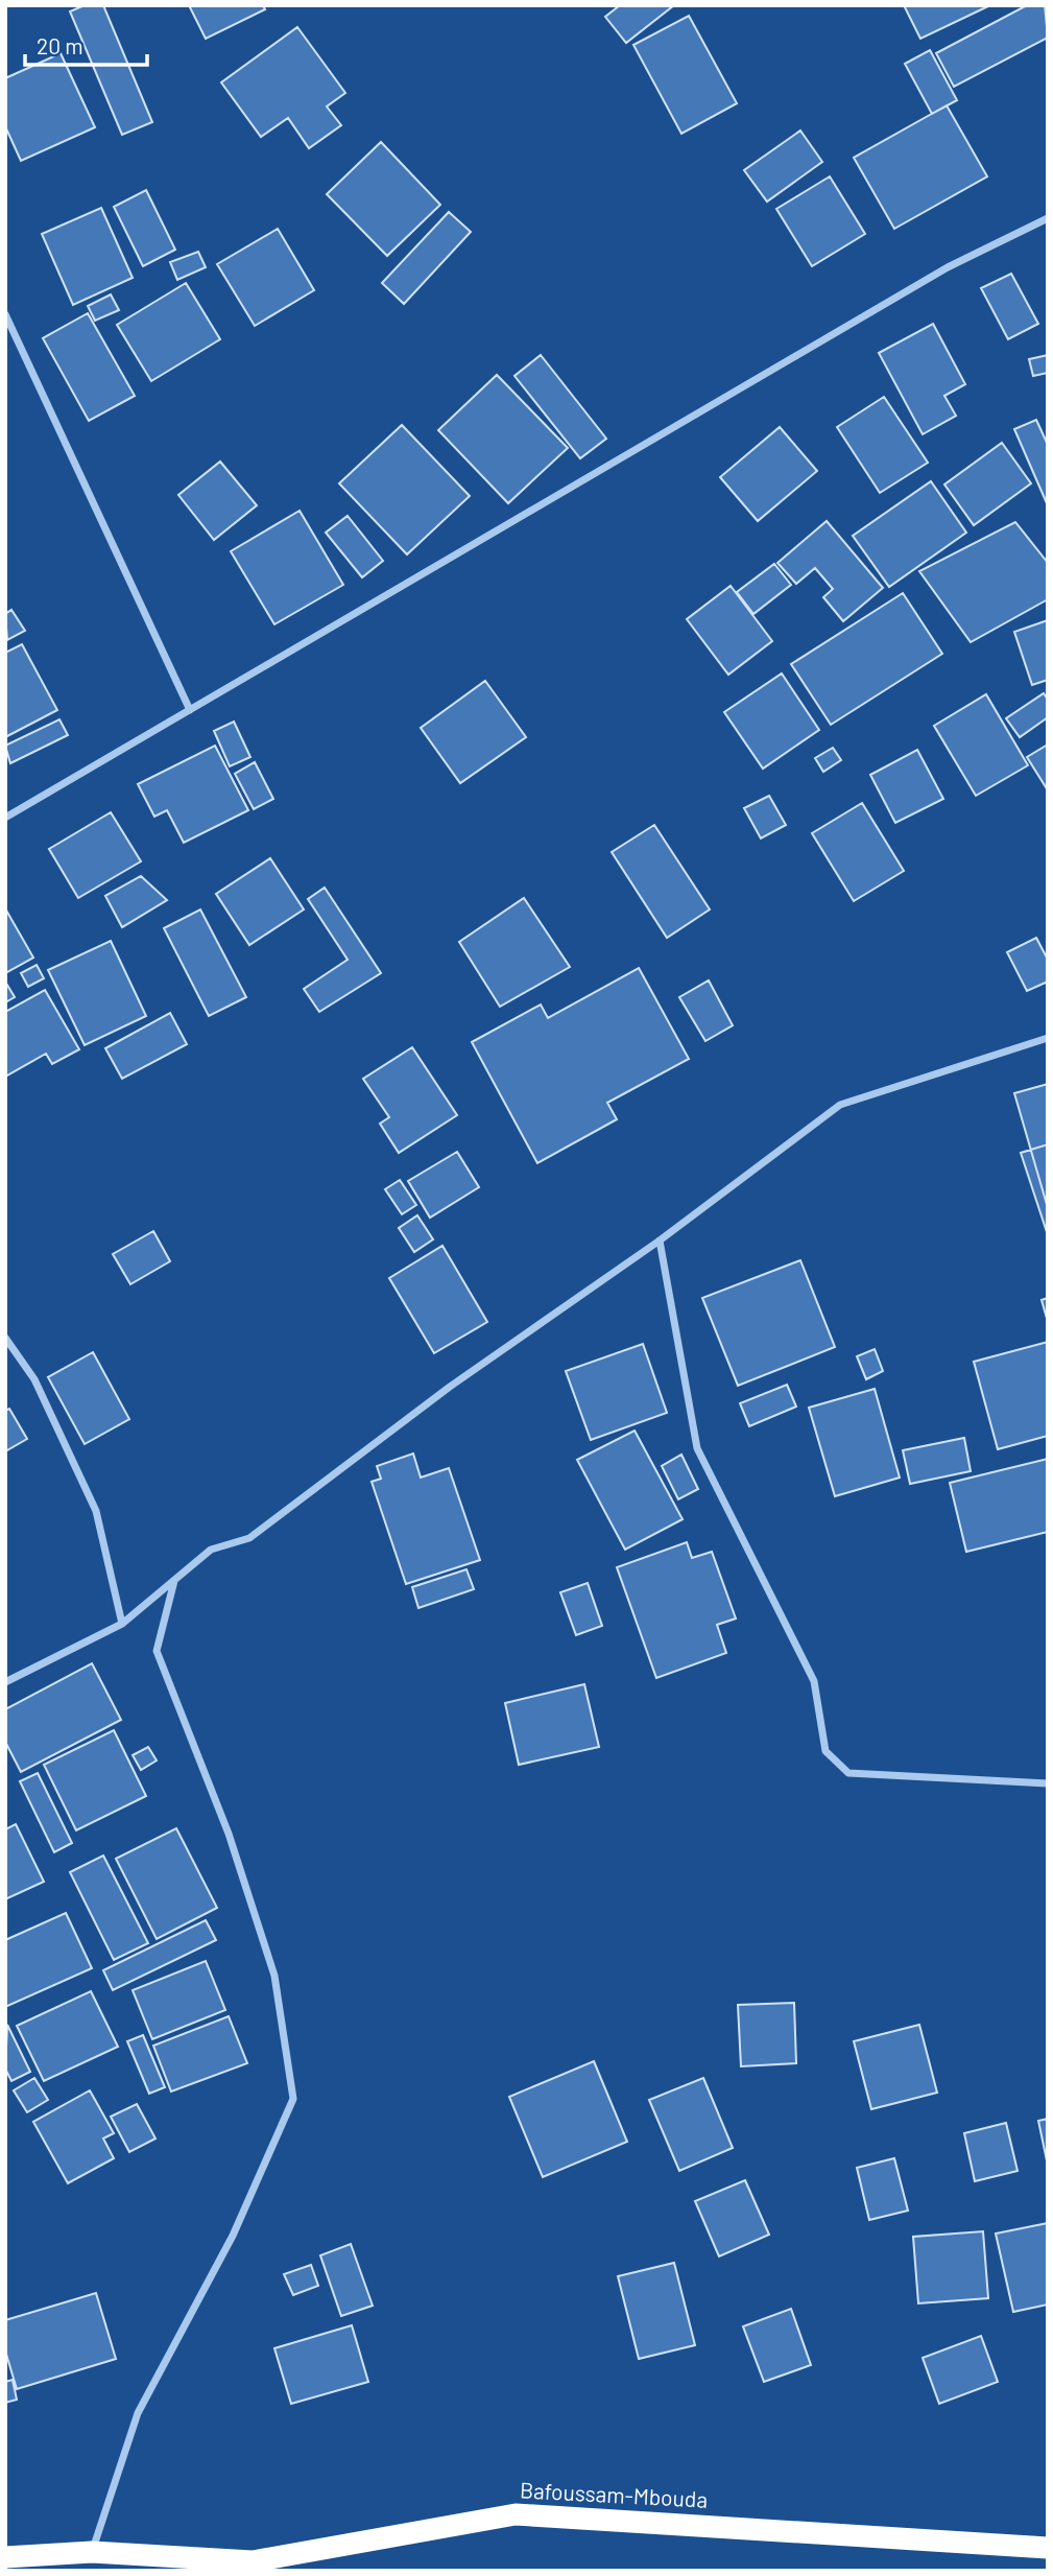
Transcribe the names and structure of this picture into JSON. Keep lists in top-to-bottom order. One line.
{"streets":{"highway":["Bafoussam-Mbouda"]},"scale_bar":"20 m"}
